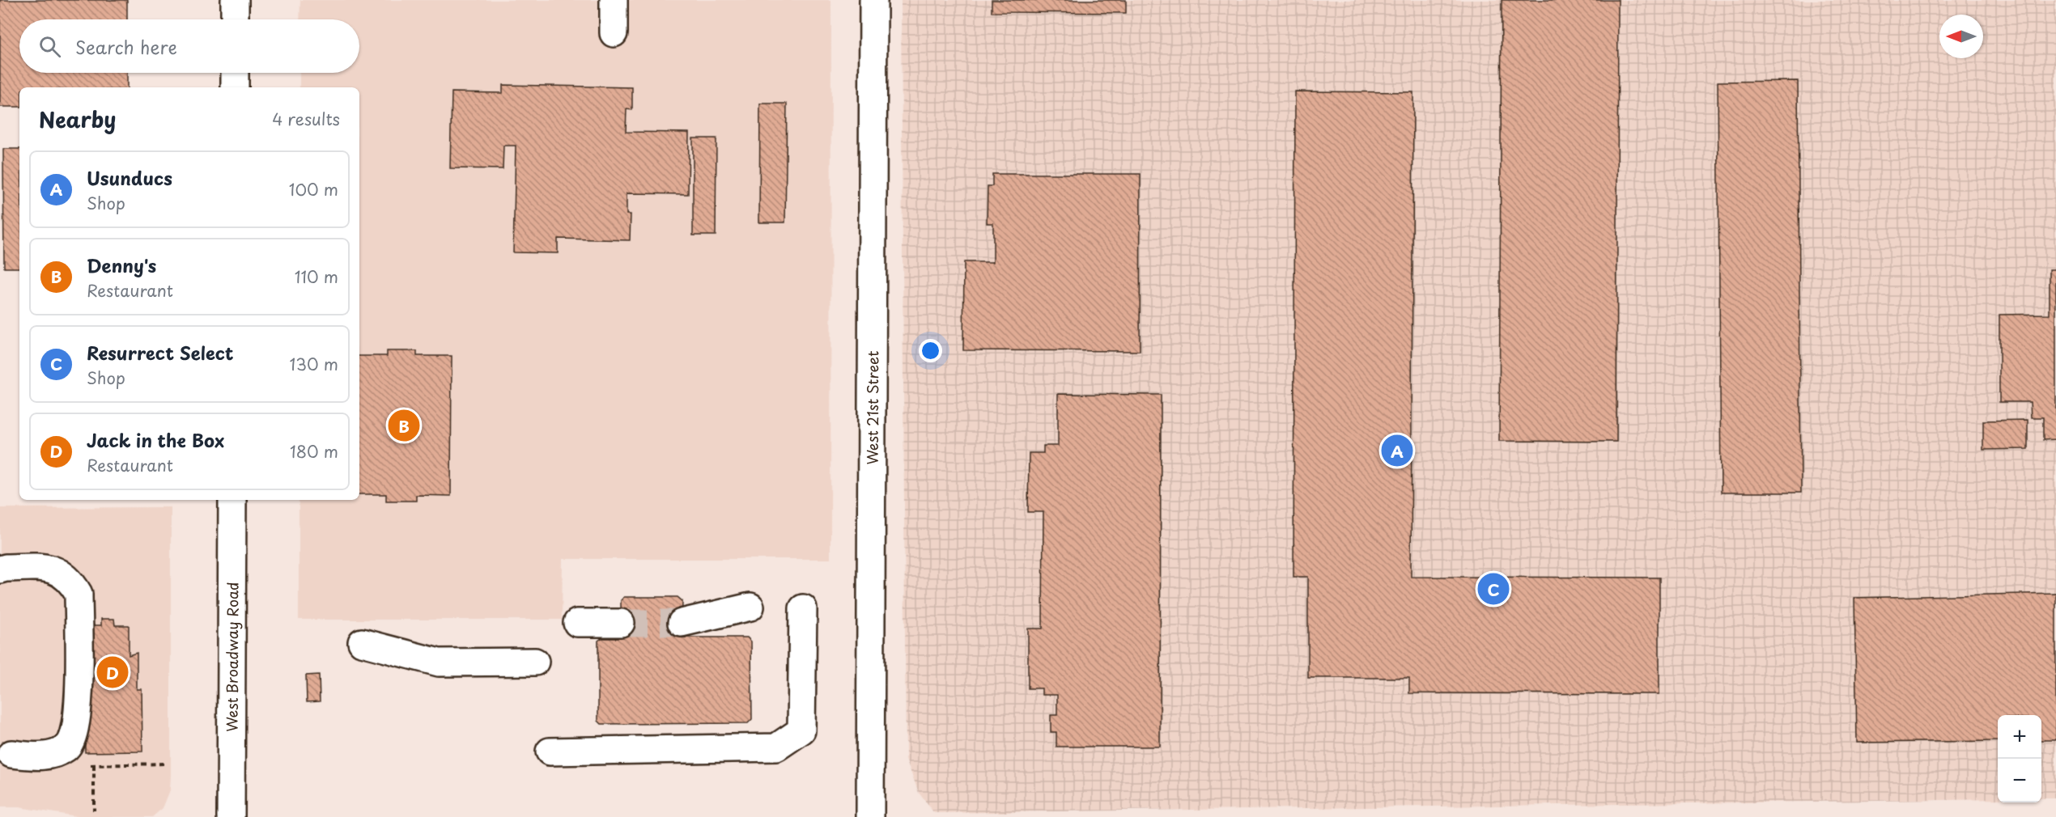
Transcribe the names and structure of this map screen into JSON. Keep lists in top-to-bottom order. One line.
{"streets":{"street":["West 21st Street","West Broadway Road"]},"north":"left","page":{"search":"Search here","heading":["Nearby","4 results"],"list":[{"mark":"A","name":"Usunducs","note":"Shop","value":"100 m"},{"mark":"B","name":"Denny's","note":"Restaurant","value":"110 m"},{"mark":"C","name":"Resurrect Select","note":"Shop","value":"130 m"},{"mark":"D","name":"Jack in the Box","note":"Restaurant","value":"180 m"}],"pins":["B","A","C","D"],"map_buttons":["+","−"]}}
